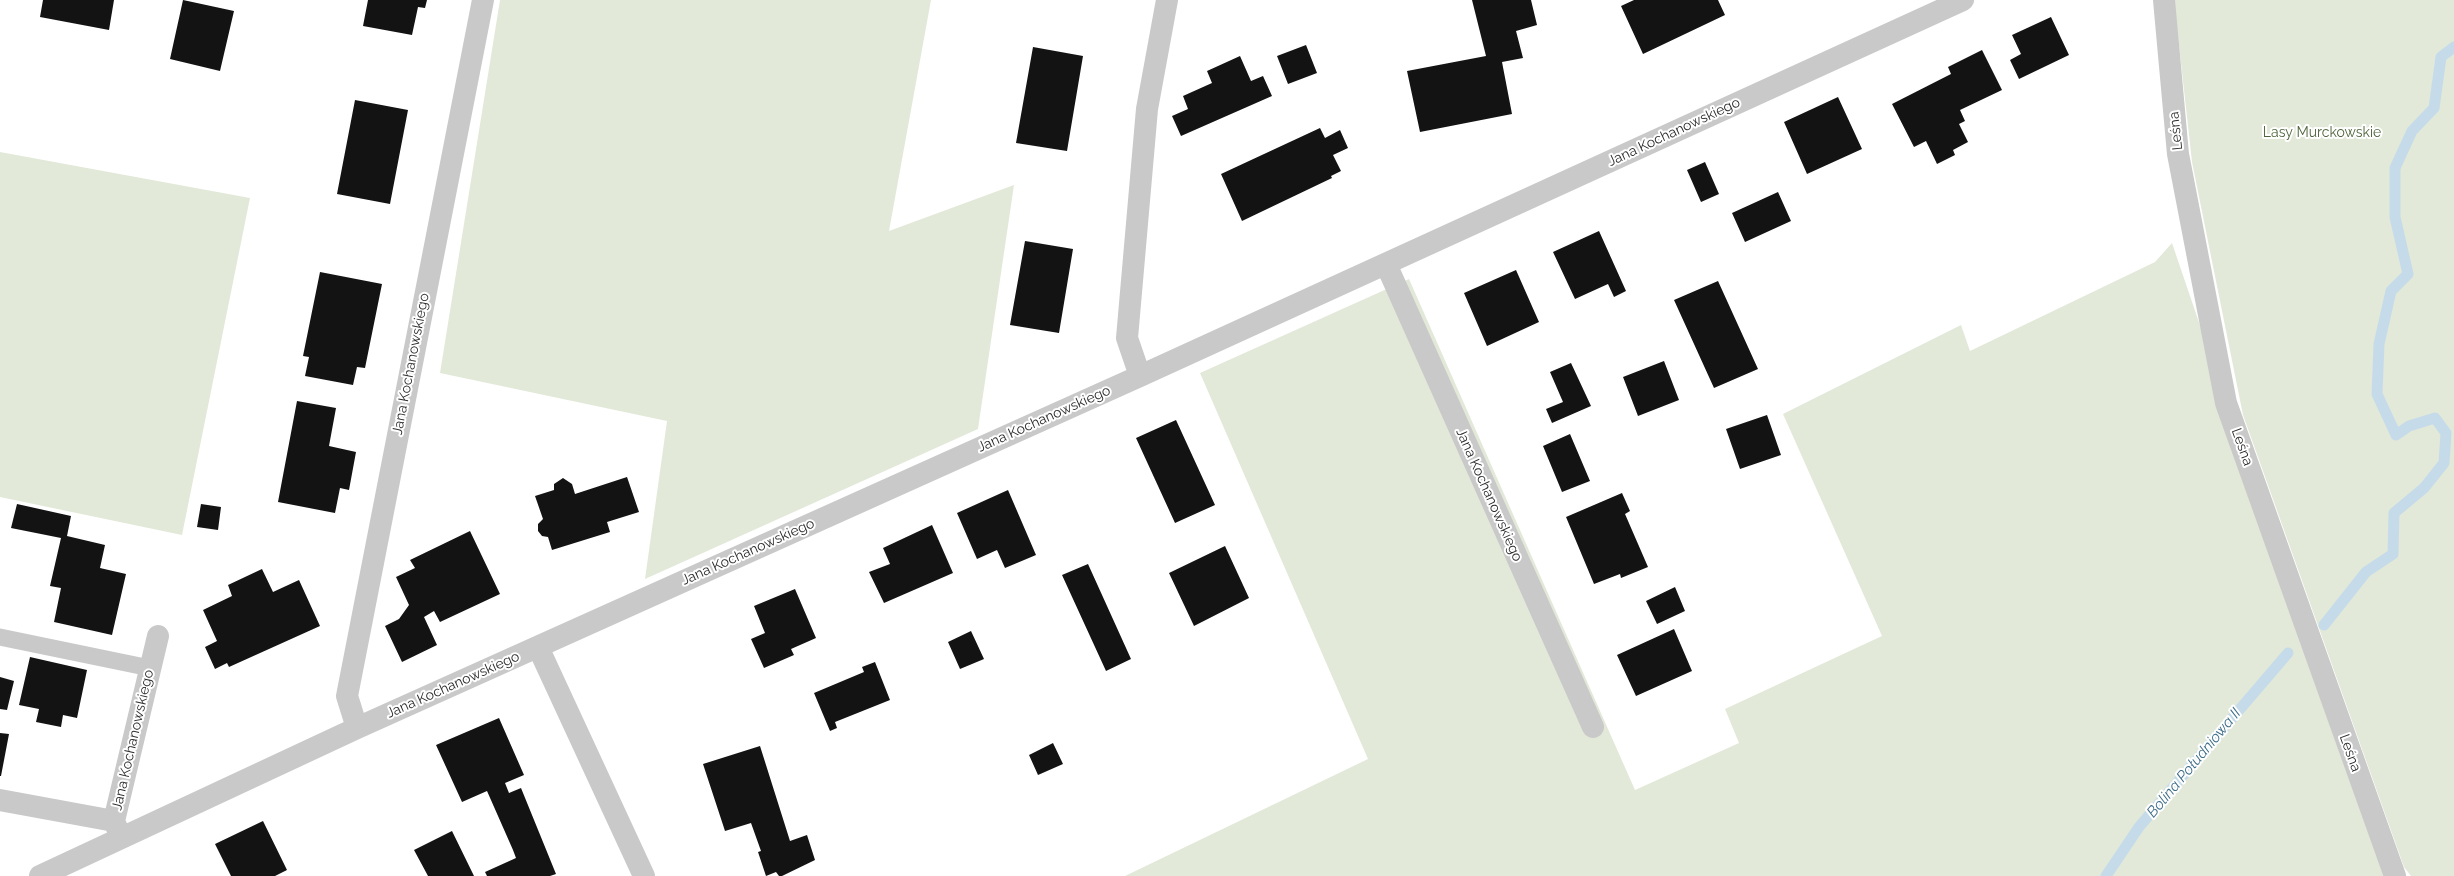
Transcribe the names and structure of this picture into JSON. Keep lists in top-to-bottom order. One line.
{"streets":{"street":["Leśna","Jana Kochanowskiego"]},"water":["Bolina Południowa II"],"parks":["Lasy Murckowskie"]}
